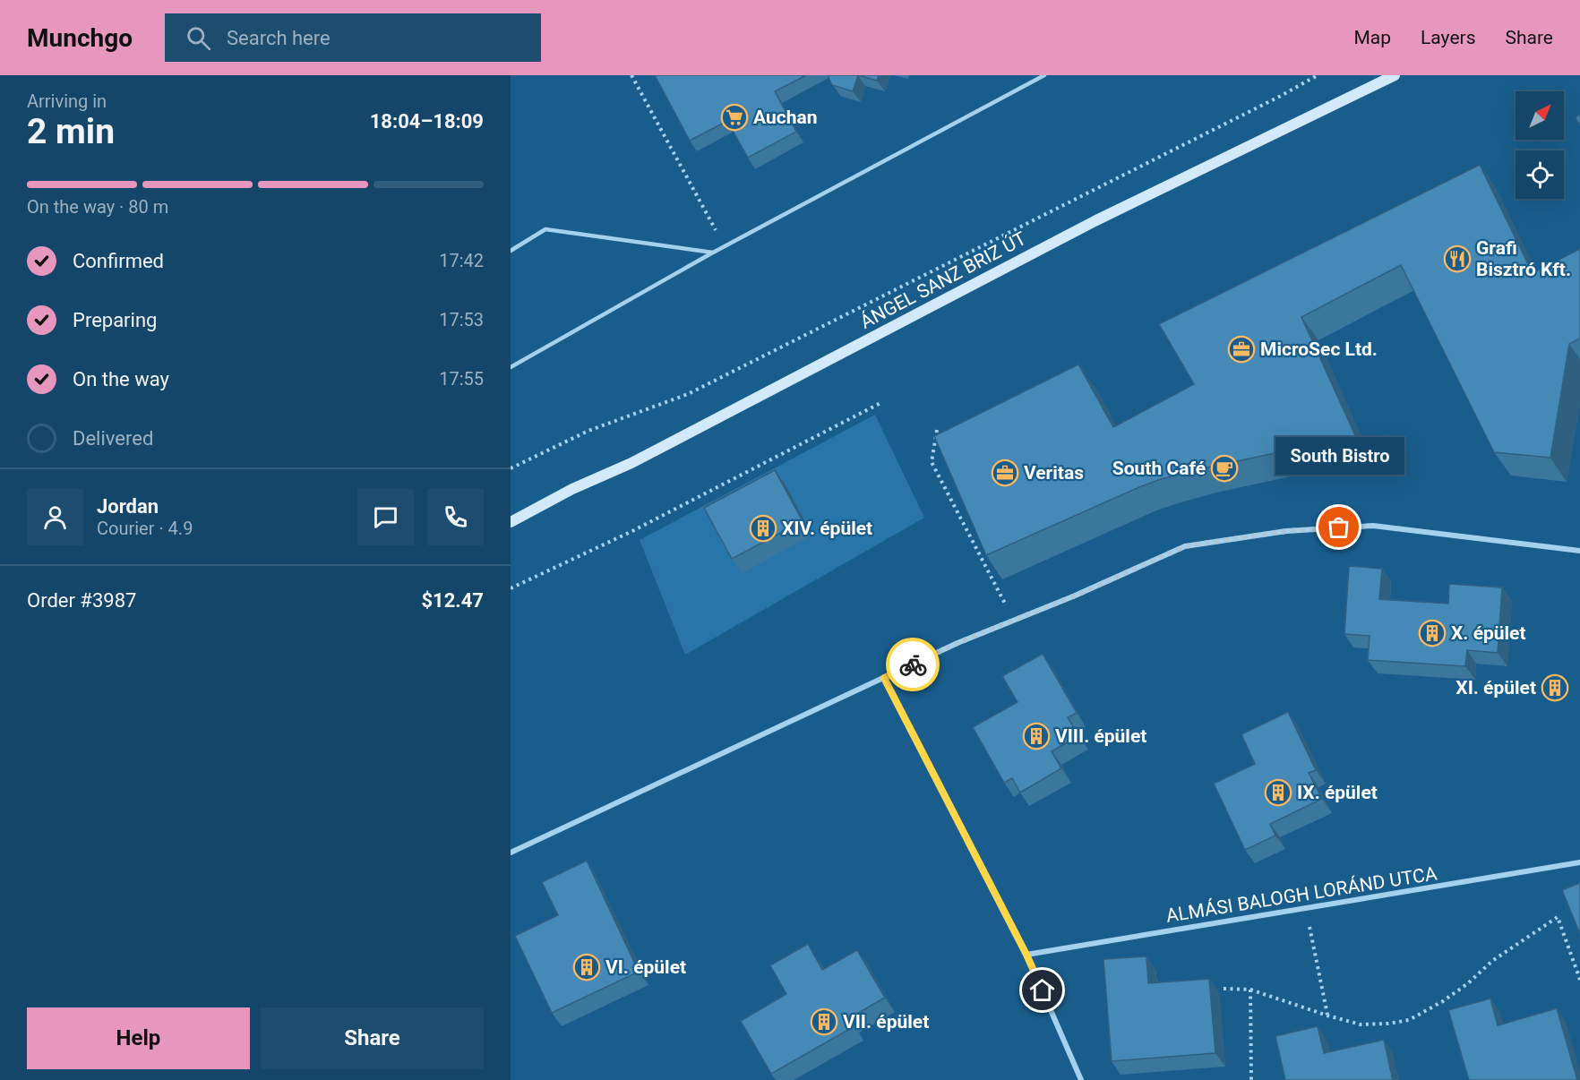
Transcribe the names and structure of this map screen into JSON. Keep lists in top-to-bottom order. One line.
{"streets":{"main road":["ÁNGEL SANZ BRIZ ÚT"],"street":["ALMÁSI BALOGH LORÁND UTCA"]},"places":{"supermarket":["Auchan"],"restaurant":["Grafi Bisztró Kft."],"office":["MicroSec Ltd.","Veritas"],"cafe":["South Café"],"other":["South Bistro"],"building":["XIV. épület","X. épület","XI. épület","VIII. épület","IX. épület","VI. épület","VII. épület"]},"north":"top right","page":{"header":"Munchgo","search":"Search here","nav":["Map","Layers","Share"],"heading":["2 min","Arriving in","18:04–18:09"],"panel":["Jordan","Courier · 4.9","Order #3987","$12.47"],"bar":"On the way · 80 m","list":[["Confirmed","17:42"],["Preparing","17:53"],["On the way","17:55"],"Delivered"],"bubble":"South Bistro","buttons":["Help","Share"]}}
